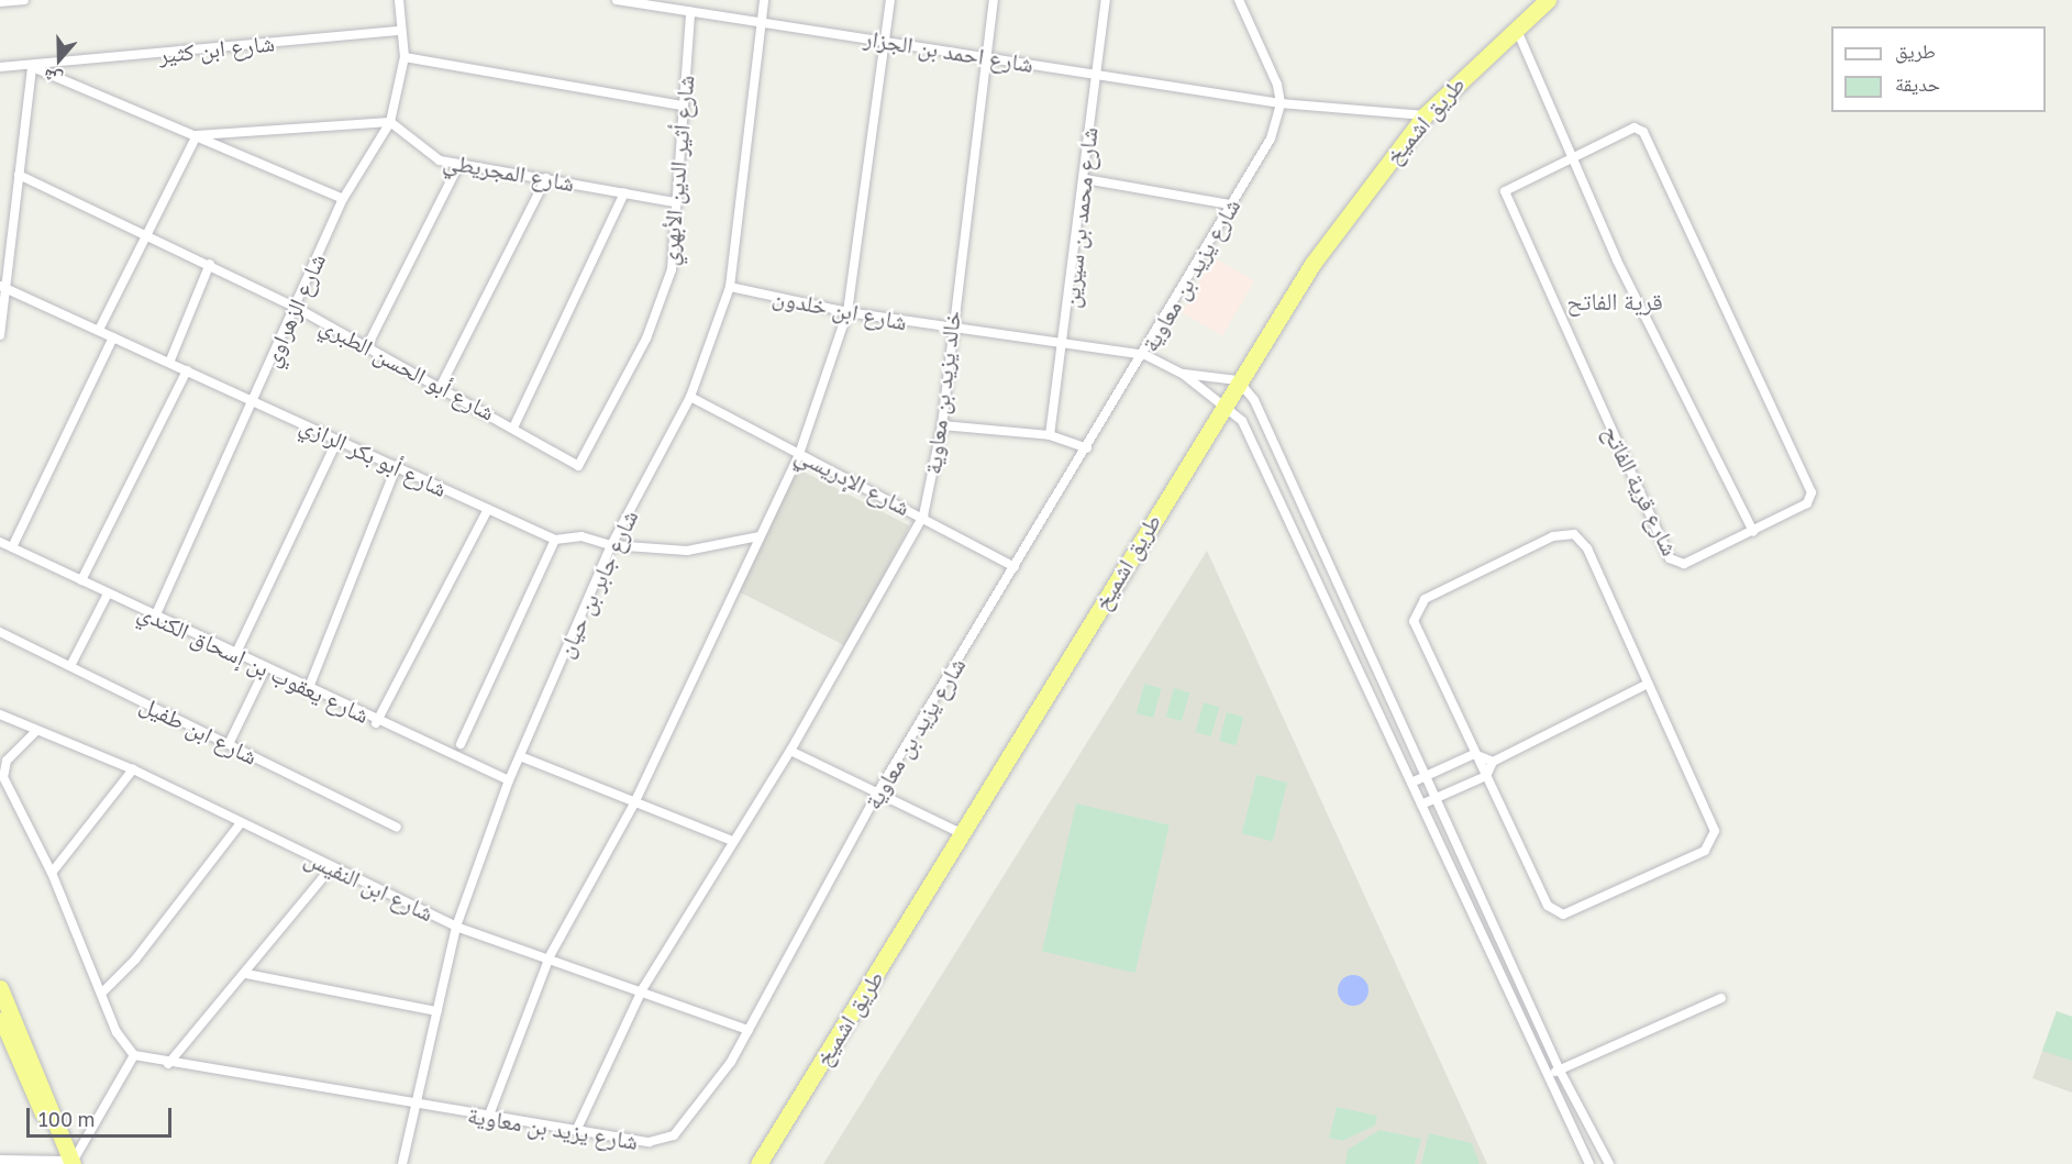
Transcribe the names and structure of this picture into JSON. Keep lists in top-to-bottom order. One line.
{"streets":{"highway":["طريق اشميخ"],"street":["شارع ابن كثير","شارع احمد بن الجزار","شارع أثير الدين الأبهري","شارع المجريطي","شارع محمد بن سيرين","شارع يزيد بن معاوية","شارع ابن خلدون","شارع الزهراوي","شارع أبو الحسن الطبري","خالد يزيد بن معاوية","شارع أبو بكر الرازي","شارع الإدريسي","شارع قرية الفاتح","شارع جابر بن حيان","شارع يعقوب بن إسحاق الكندي","شارع ابن طفيل","شارع ابن النفيس"]},"crossings":[["شارع ابن كثير","شارع الزهراوي"],["شارع احمد بن الجزار","طريق اشميخ"],["شارع احمد بن الجزار","شارع أثير الدين الأبهري"],["شارع احمد بن الجزار","شارع محمد بن سيرين"],["شارع احمد بن الجزار","شارع يزيد بن معاوية"],["شارع احمد بن الجزار","خالد يزيد بن معاوية"],["شارع احمد بن الجزار","شارع جابر بن حيان"],["شارع أثير الدين الأبهري","شارع المجريطي"],["شارع أثير الدين الأبهري","شارع أبو الحسن الطبري"],["شارع المجريطي","شارع الزهراوي"],["شارع محمد بن سيرين","شارع ابن خلدون"],["شارع يزيد بن معاوية","شارع ابن خلدون"],["شارع يزيد بن معاوية","خالد يزيد بن معاوية"],["شارع يزيد بن معاوية","شارع الإدريسي"],["شارع يزيد بن معاوية","شارع جابر بن حيان"],["شارع يزيد بن معاوية","شارع ابن النفيس"],["شارع ابن خلدون","خالد يزيد بن معاوية"],["شارع ابن خلدون","شارع جابر بن حيان"],["شارع الزهراوي","شارع أبو الحسن الطبري"],["شارع الزهراوي","شارع أبو بكر الرازي"],["شارع الزهراوي","شارع يعقوب بن إسحاق الكندي"],["خالد يزيد بن معاوية","شارع الإدريسي"],["خالد يزيد بن معاوية","شارع ابن النفيس"],["شارع أبو بكر الرازي","شارع جابر بن حيان"],["شارع الإدريسي","شارع جابر بن حيان"],["شارع جابر بن حيان","شارع يعقوب بن إسحاق الكندي"],["شارع جابر بن حيان","شارع ابن النفيس"]],"districts":["قرية الفاتح"],"legend":["طريق","حديقة"],"scale_bar":"100 m","north":"bottom"}
